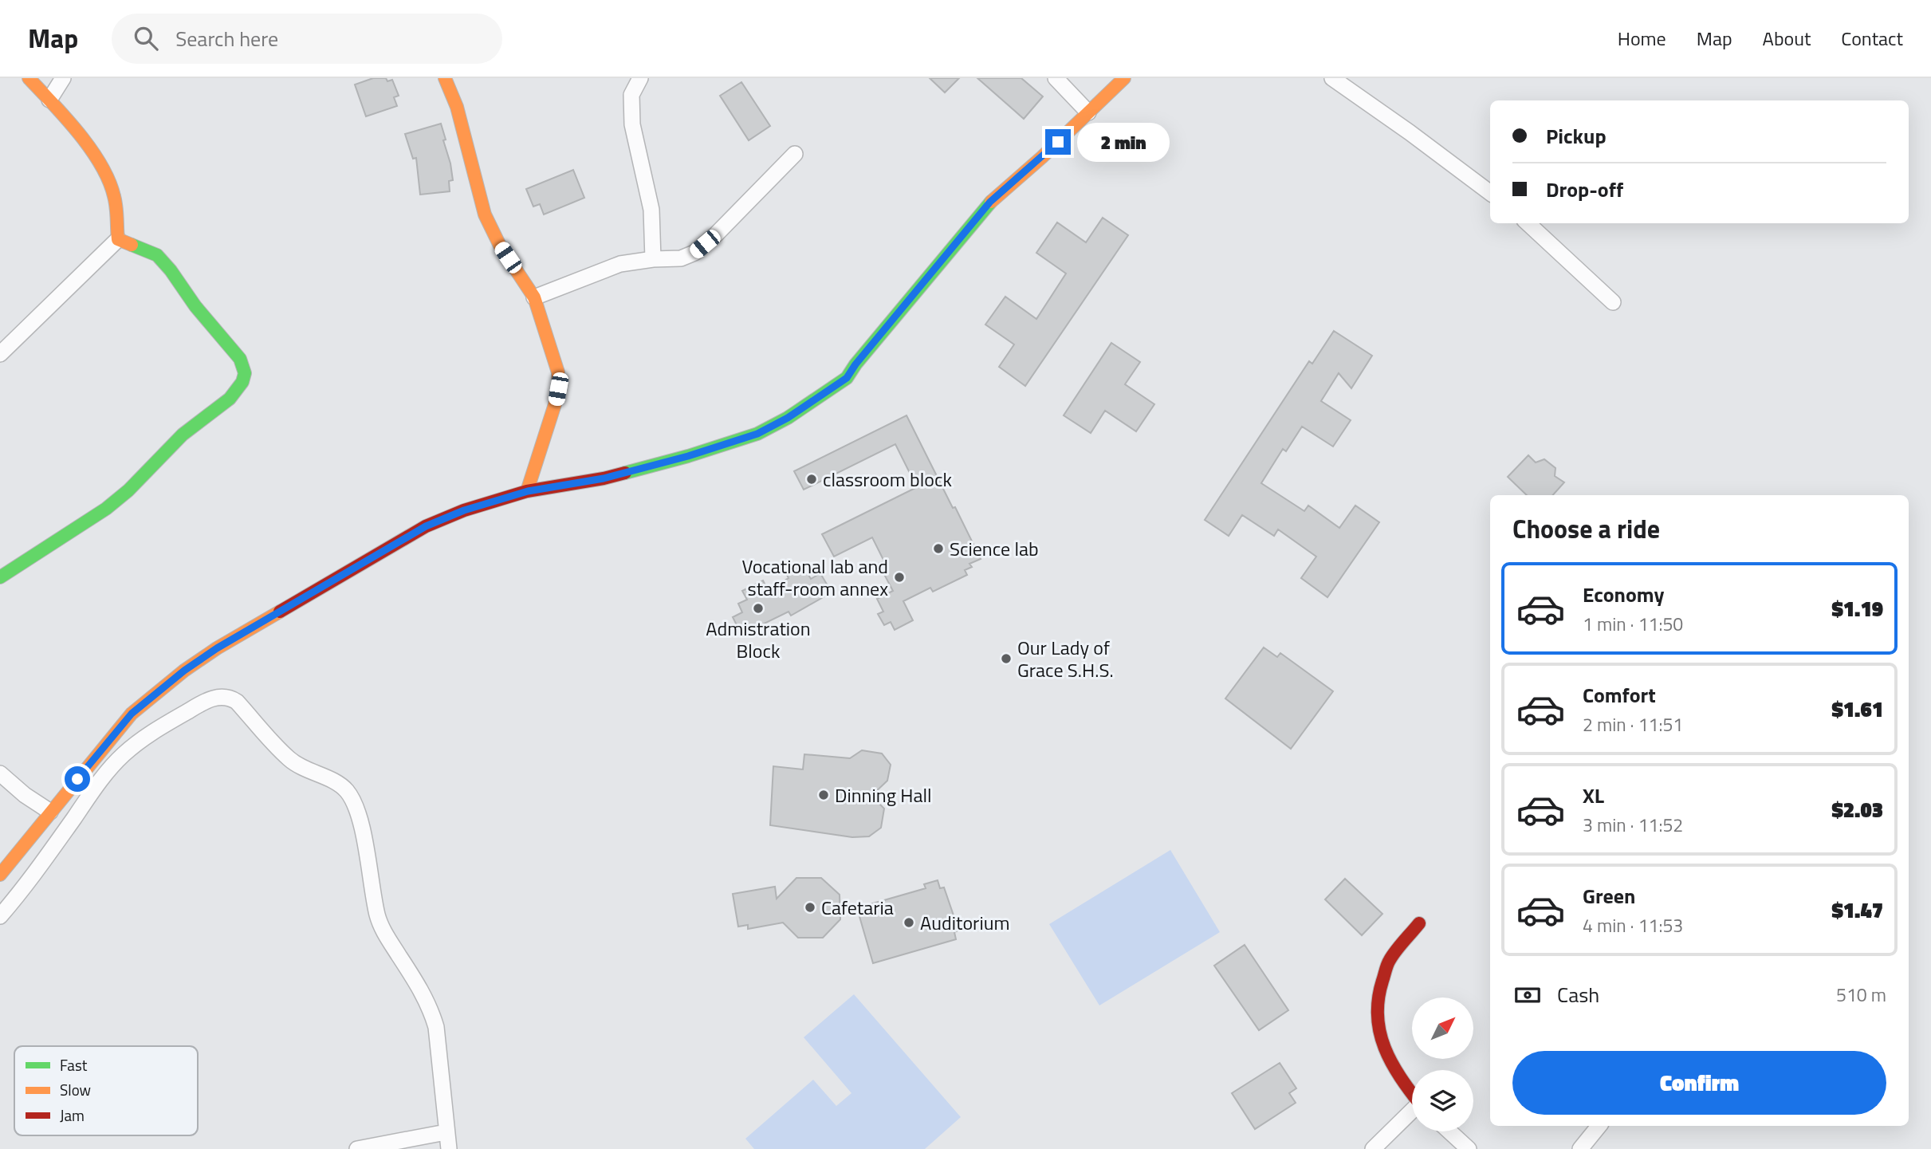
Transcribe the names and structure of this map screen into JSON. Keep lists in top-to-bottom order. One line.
{"places":["classroom block","Science lab","Vocational lab and staff-room annex","Admistration Block","Our Lady of Grace S.H.S.","Dinning Hall","Cafetaria","Auditorium"],"legend":["Fast","Slow","Jam"],"north":"top right","page":{"header":"Map","search":"Search here","nav":["Home","Map","About","Contact"],"banner":["Pickup","Drop-off"],"bubble":"2 min","heading":"Choose a ride","list":[{"name":"Economy","note":"1 min · 11:50","value":"$1.19"},{"name":"Comfort","note":"2 min · 11:51","value":"$1.61"},{"name":"XL","note":"3 min · 11:52","value":"$2.03"},{"name":"Green","note":"4 min · 11:53","value":"$1.47"}],"pay":["Cash","510 m"],"buttons":"Confirm"}}
